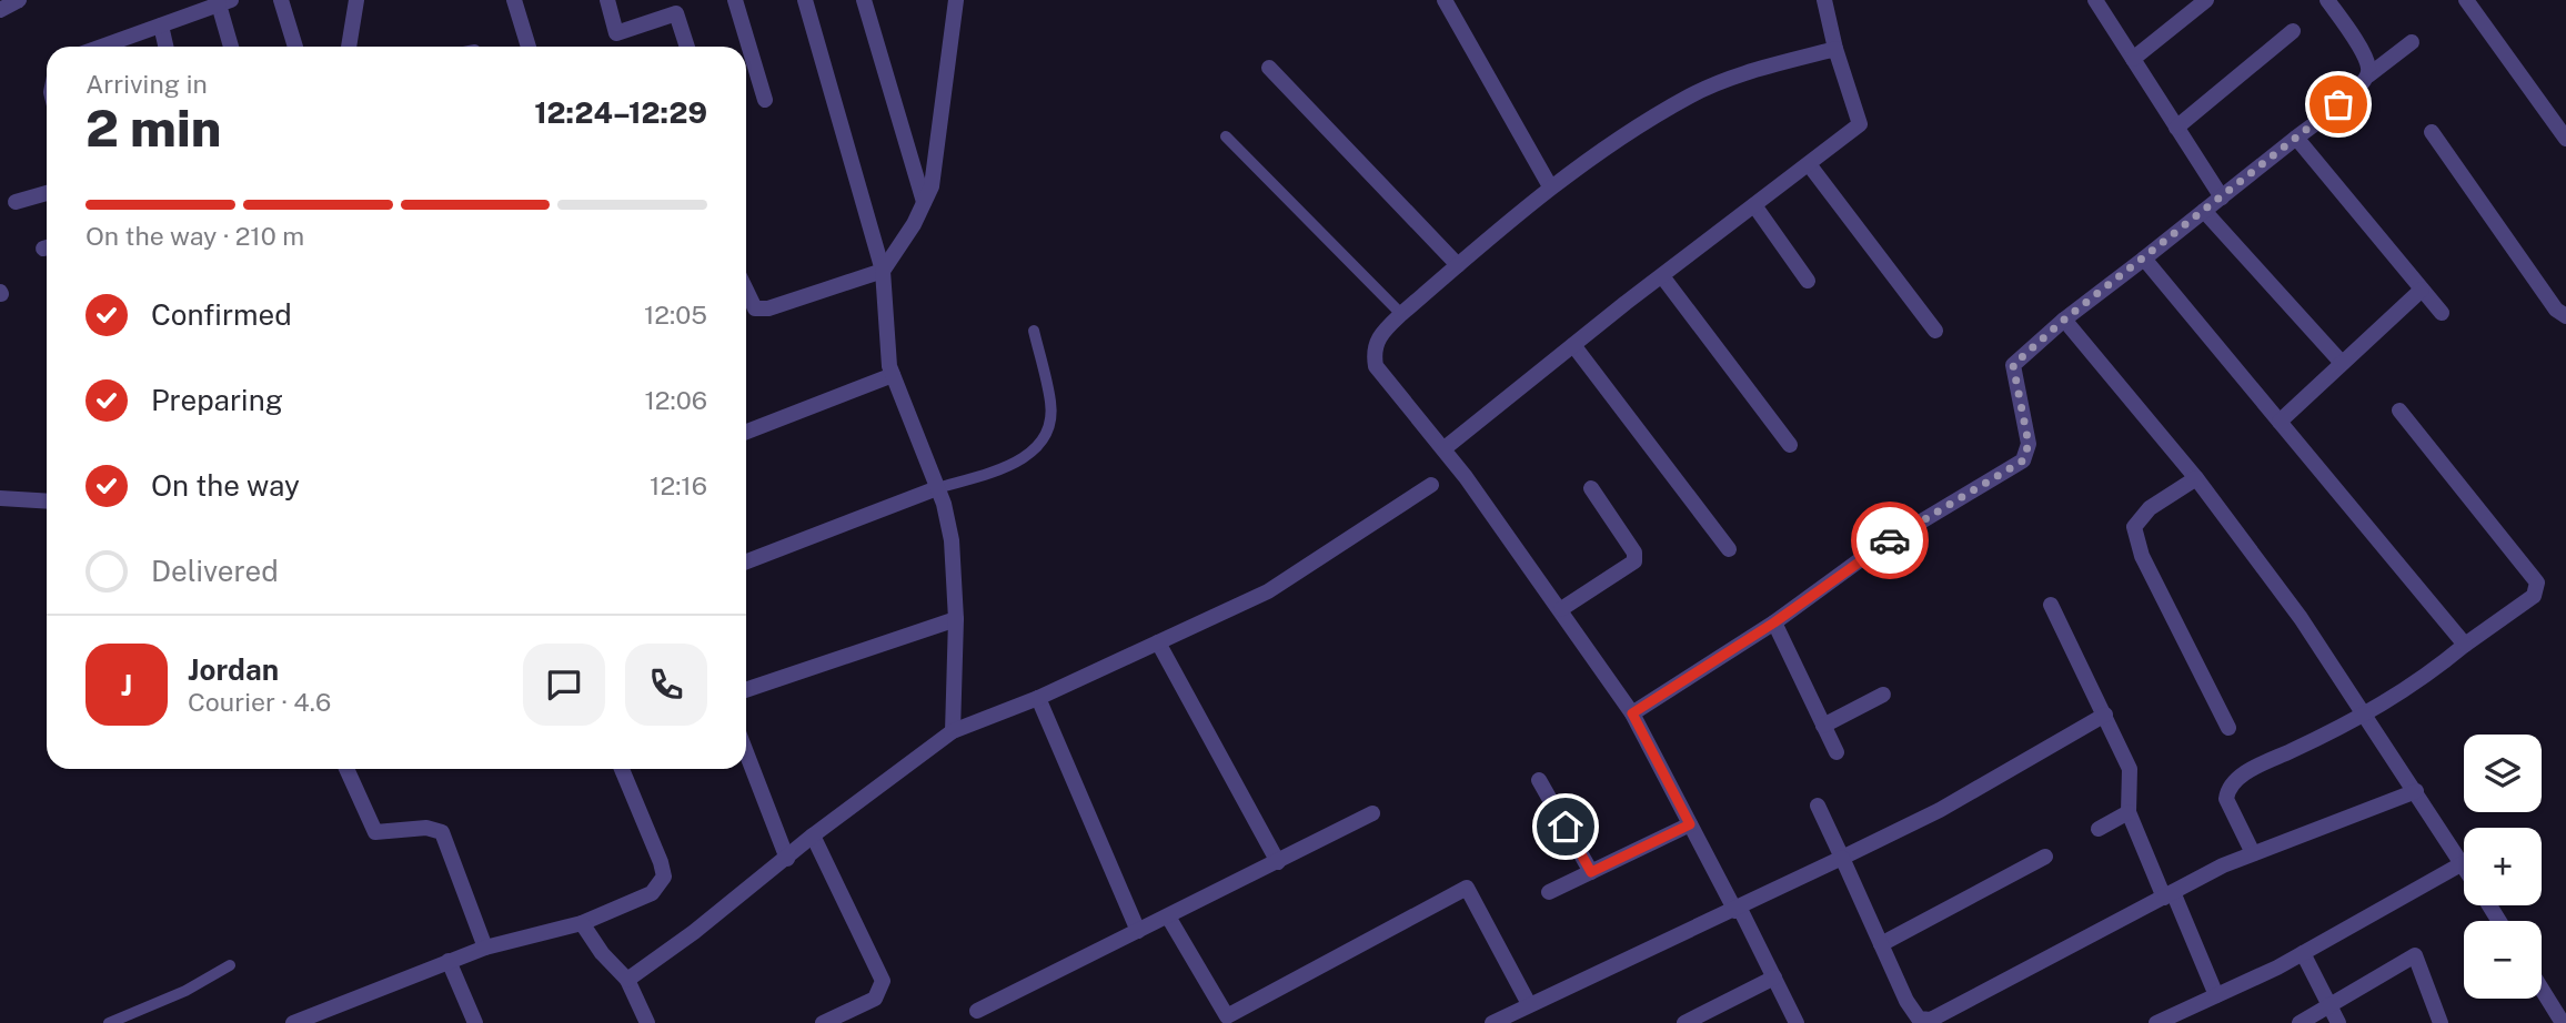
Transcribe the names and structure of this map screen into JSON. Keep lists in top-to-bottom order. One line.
{"page":{"heading":["2 min","Arriving in","12:24–12:29"],"panel":["Jordan","Courier · 4.6"],"bar":"On the way · 210 m","list":[["Confirmed","12:05"],["Preparing","12:06"],["On the way","12:16"],"Delivered"],"round":"J","map_buttons":["+","−"]}}
